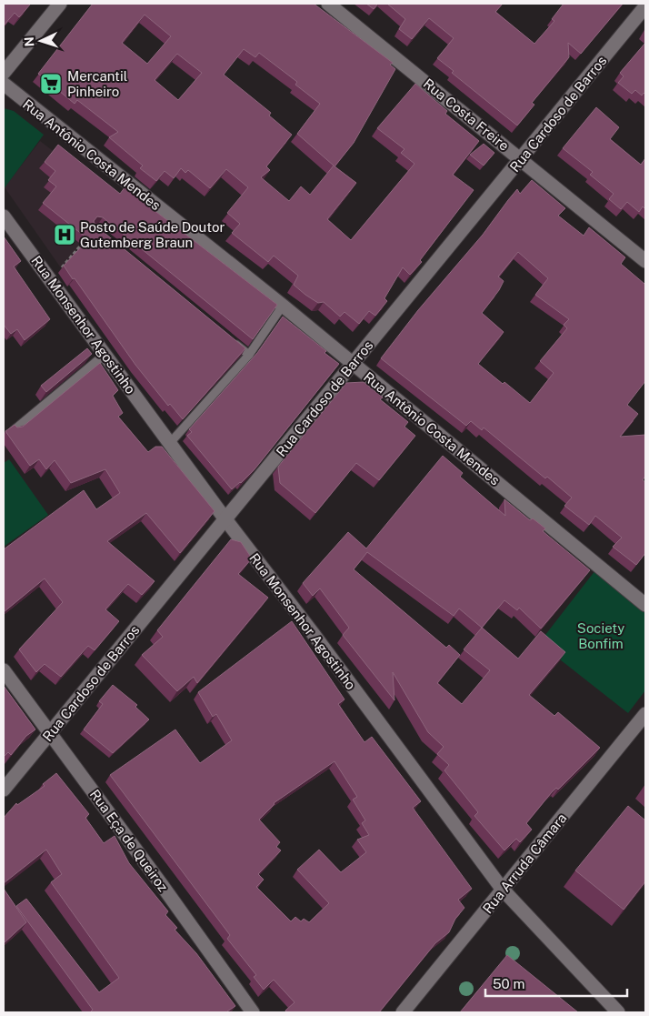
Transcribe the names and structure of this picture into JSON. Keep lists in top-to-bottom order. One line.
{"streets":{"street":["Rua Cardoso de Barros","Rua Costa Freire","Rua Antônio Costa Mendes","Rua Monsenhor Agostinho","Rua Eça de Queiroz","Rua Arruda Câmara"]},"crossings":[["Rua Cardoso de Barros","Rua Costa Freire"],["Rua Cardoso de Barros","Rua Antônio Costa Mendes"],["Rua Cardoso de Barros","Rua Monsenhor Agostinho"],["Rua Cardoso de Barros","Rua Eça de Queiroz"],["Rua Monsenhor Agostinho","Rua Arruda Câmara"]],"parks":["Society Bonfim"],"places":{"supermarket":["Mercantil Pinheiro"],"hospital":["Posto de Saúde Doutor Gutemberg Braun"]},"scale_bar":"50 m","north":"left"}
